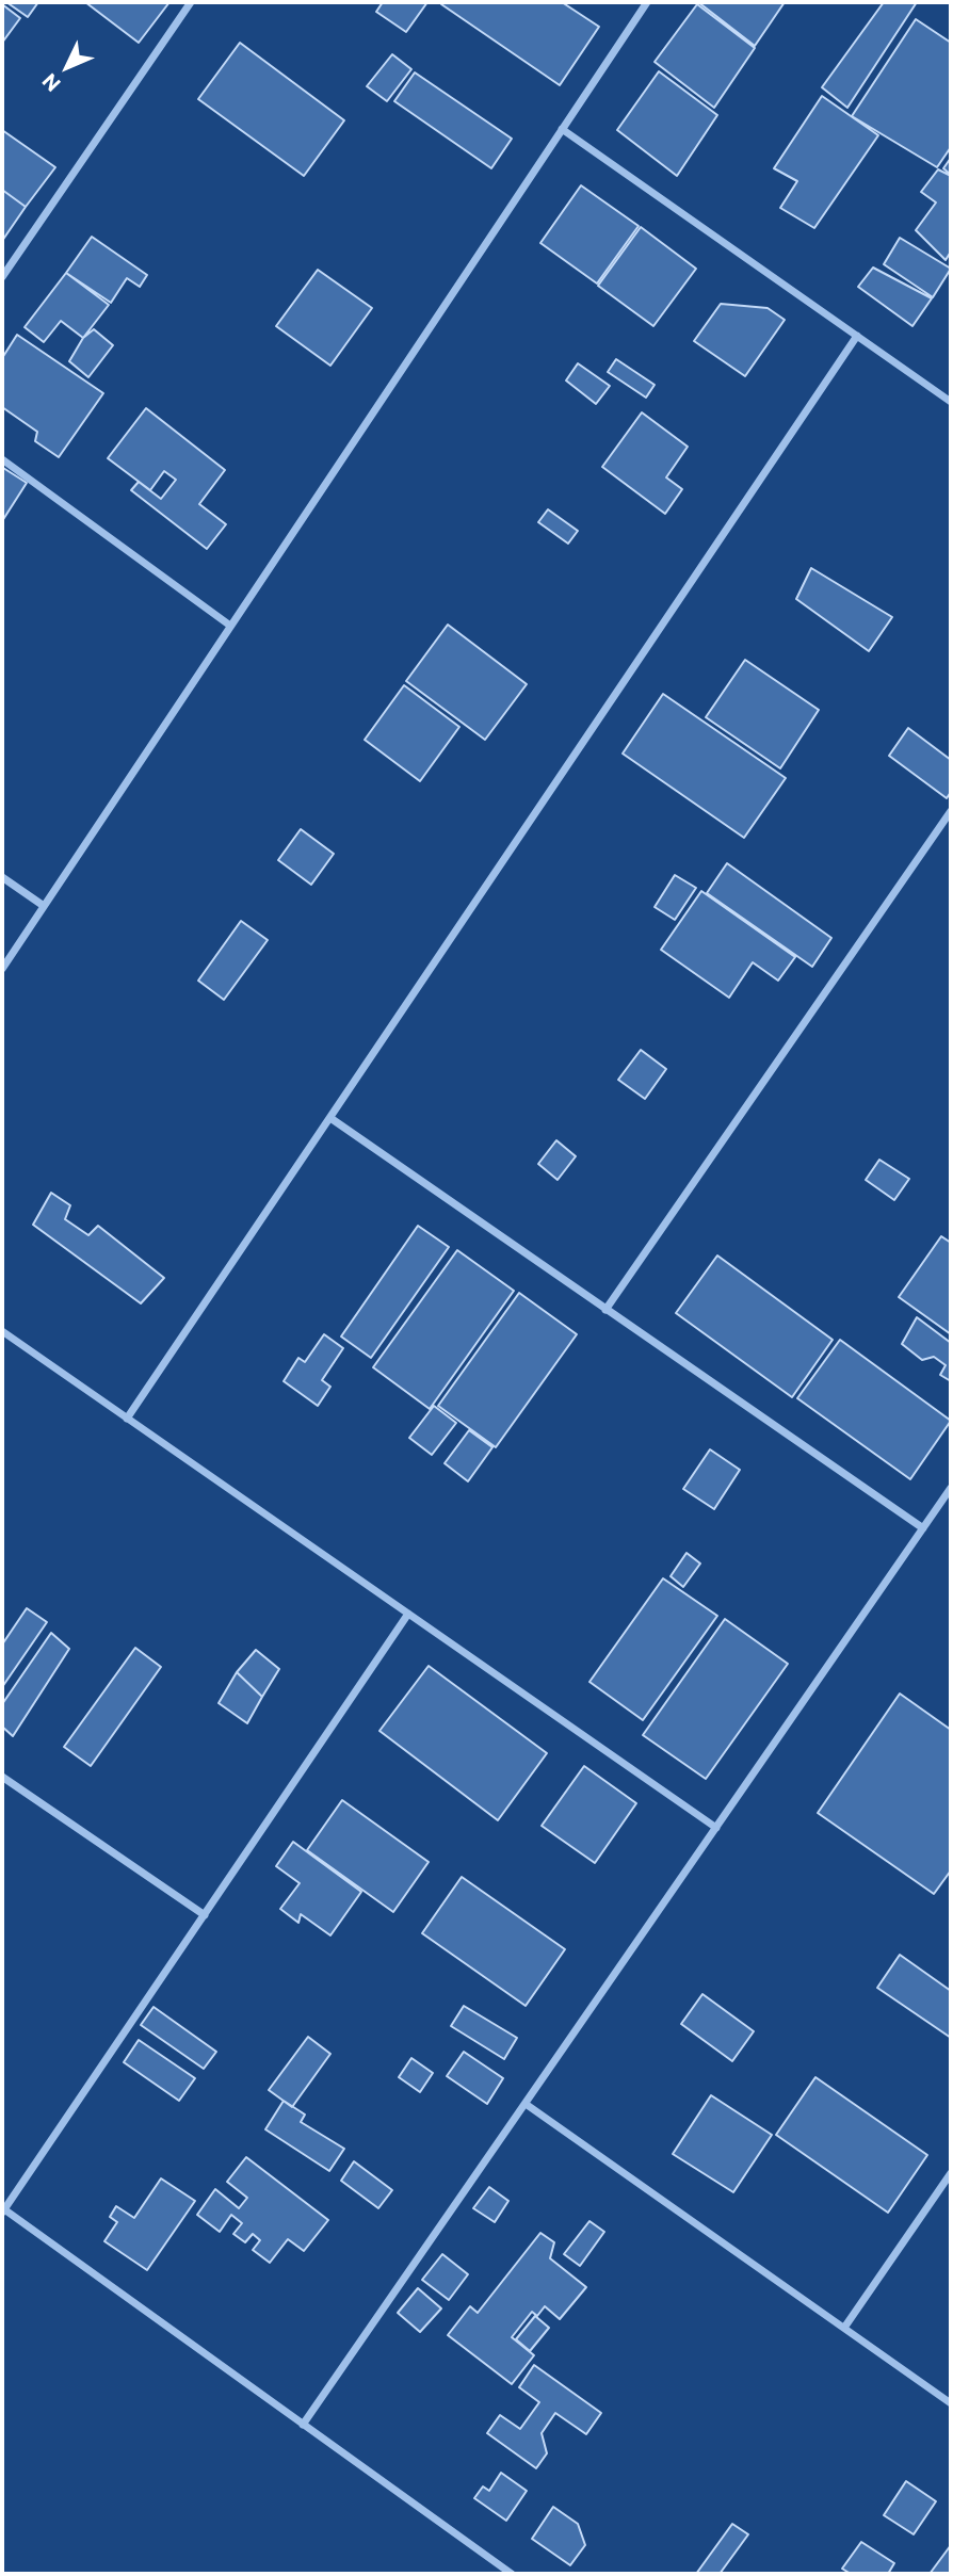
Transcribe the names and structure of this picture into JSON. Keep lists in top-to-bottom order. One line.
{"north":"bottom left"}
